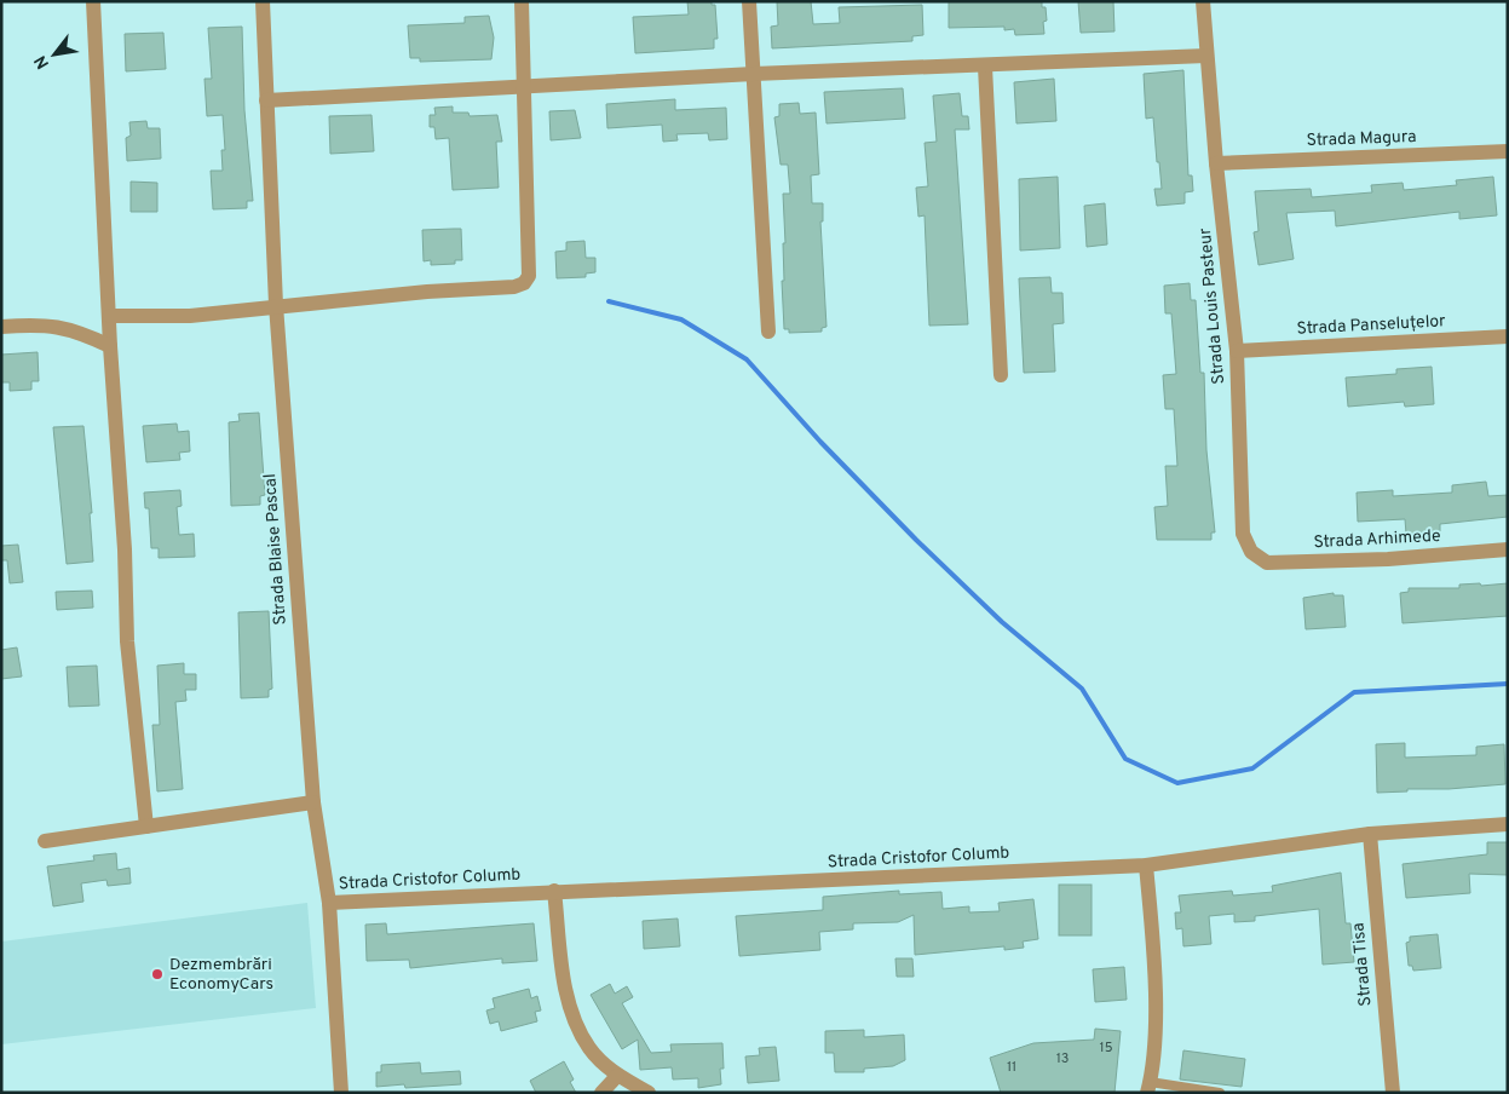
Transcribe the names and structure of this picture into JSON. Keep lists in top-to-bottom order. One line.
{"streets":{"street":["Strada Magura","Strada Louis Pasteur","Strada Panseluțelor","Strada Arhimede","Strada Blaise Pascal","Strada Cristofor Columb","Strada Tisa"]},"crossings":[["Strada Magura","Strada Louis Pasteur"],["Strada Louis Pasteur","Strada Panseluțelor"],["Strada Louis Pasteur","Strada Arhimede"],["Strada Blaise Pascal","Strada Cristofor Columb"],["Strada Cristofor Columb","Strada Tisa"]],"places":["Dezmembrări EconomyCars"],"house_numbers":["15","13","11"],"north":"bottom left"}
